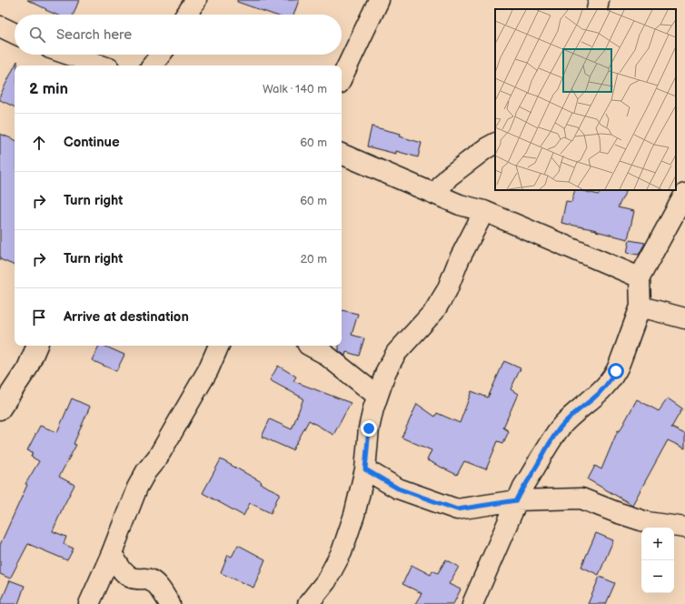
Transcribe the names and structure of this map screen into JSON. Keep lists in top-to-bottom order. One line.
{"page":{"search":"Search here","heading":["2 min","Walk · 140 m"],"list":[["Continue","60 m"],["Turn right","60 m"],["Turn right","20 m"],"Arrive at destination"],"map_buttons":["+","−"]}}
